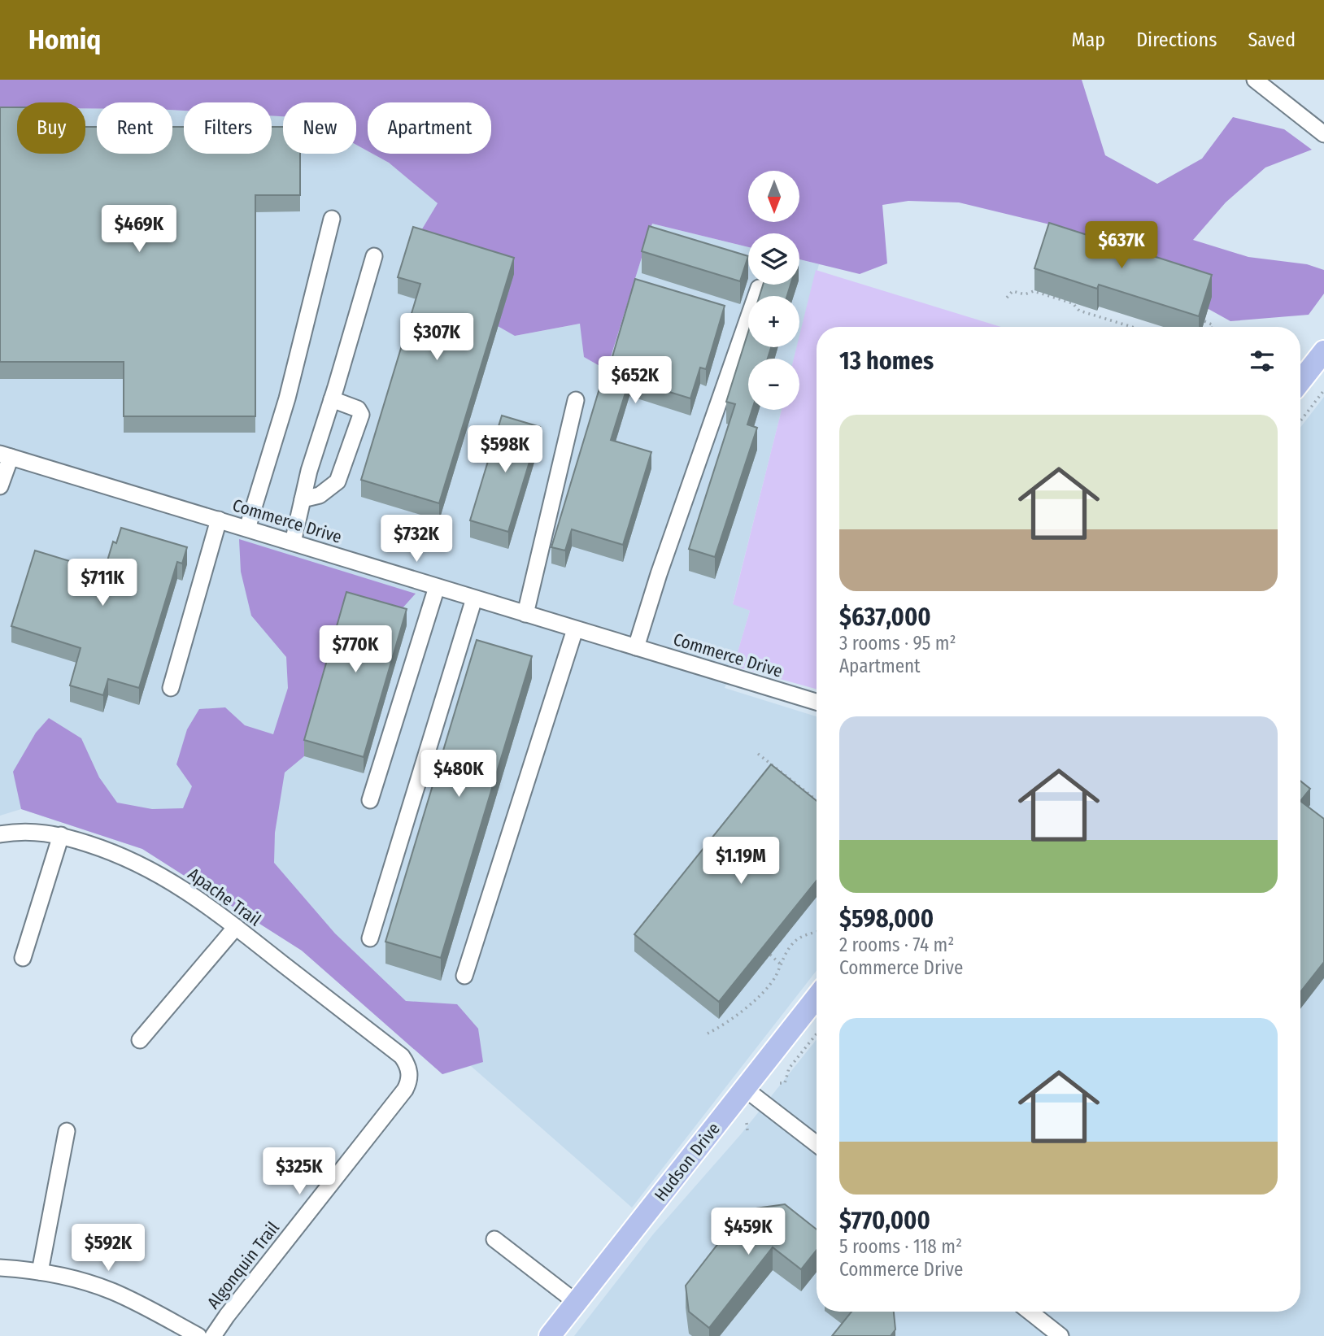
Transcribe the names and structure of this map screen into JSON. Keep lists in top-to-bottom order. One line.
{"streets":{"main road":["Hudson Drive"],"street":["Commerce Drive","Apache Trail","Algonquin Trail"]},"crossings":[["Apache Trail","Algonquin Trail"]],"north":"bottom","page":{"header":"Homiq","nav":["Map","Directions","Saved"],"chip":["Buy","Rent","Filters","New","Apartment"],"map_buttons":["+","−"],"price":["$469K","$637K","$307K","$652K","$598K","$732K","$711K","$770K","$480K","$1.19M","$325K","$459K","$592K"],"heading":"13 homes","list":[{"name":"$637,000","note":"3 rooms · 95 m² · Apartment"},{"name":"$598,000","note":"2 rooms · 74 m² · Commerce Drive"},{"name":"$770,000","note":"5 rooms · 118 m² · Commerce Drive"}]}}
